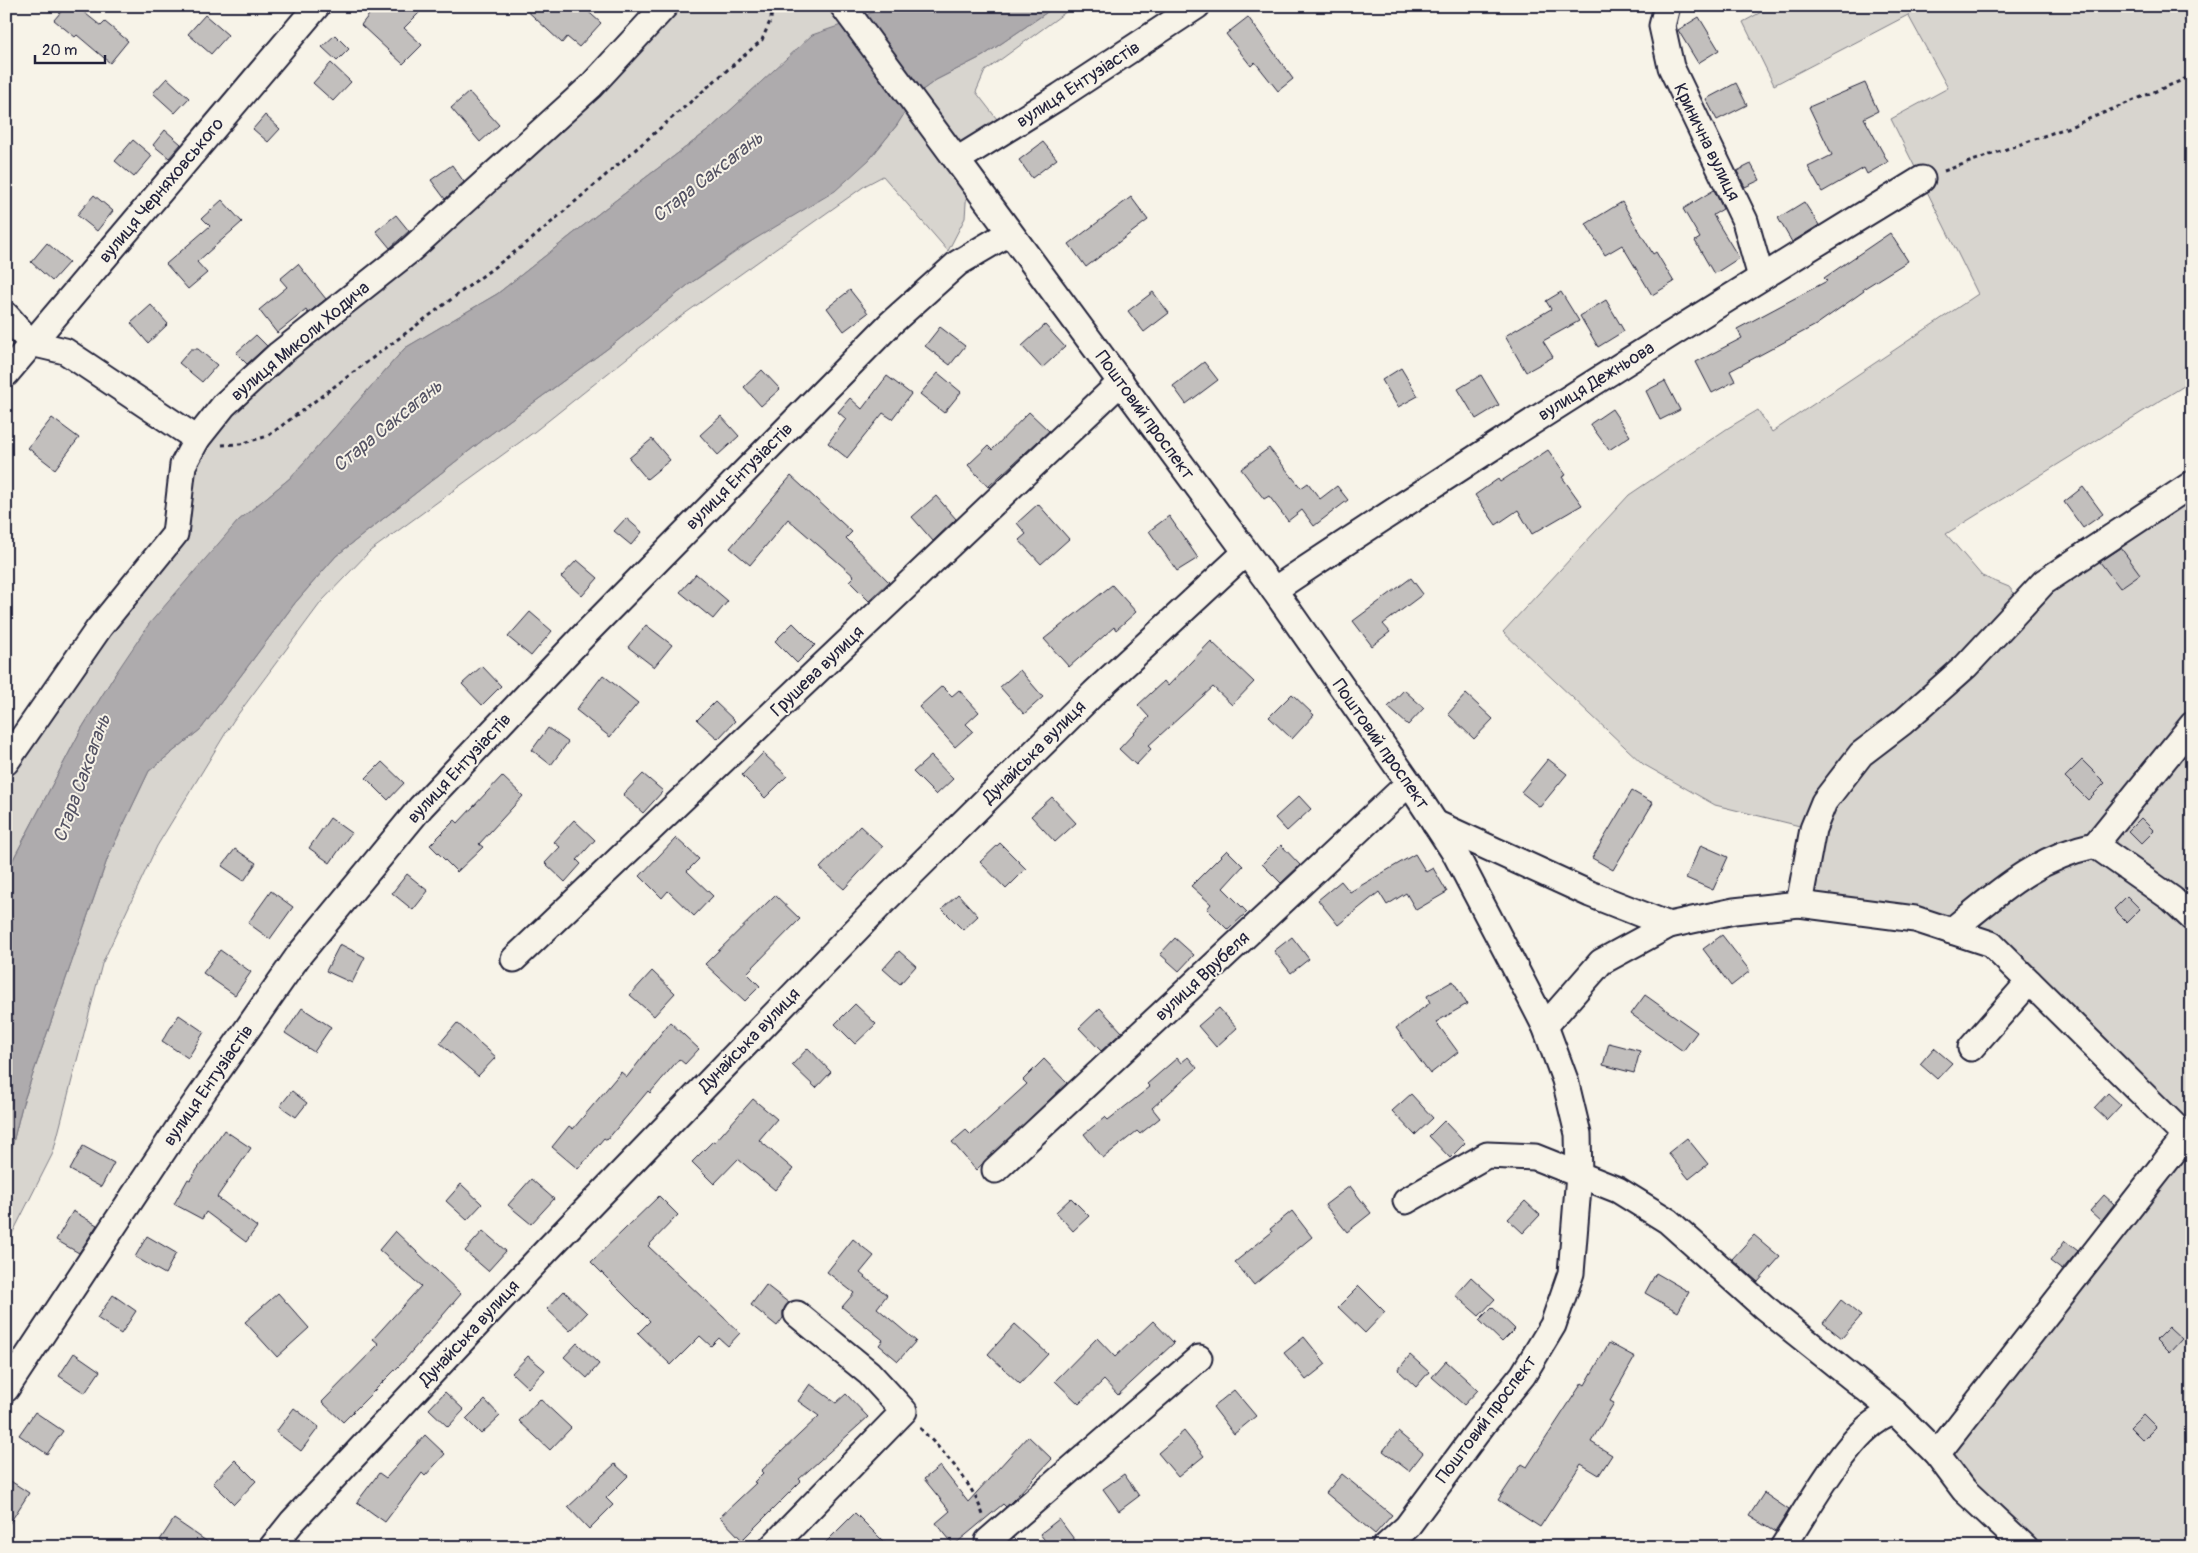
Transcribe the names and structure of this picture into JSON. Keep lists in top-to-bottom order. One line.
{"streets":{"street":["вулиця Ентузіастів","Кринична вулиця","вулиця Черняховського","вулиця Миколи Ходича","вулиця Дежньова","Поштовий проспект","Грушева вулиця","Дунайська вулиця","вулиця Врубеля"]},"crossings":[["вулиця Ентузіастів","Поштовий проспект"],["Кринична вулиця","вулиця Дежньова"],["вулиця Дежньова","Поштовий проспект"],["Поштовий проспект","Грушева вулиця"],["Поштовий проспект","Дунайська вулиця"],["Поштовий проспект","вулиця Врубеля"]],"water":["Стара Саксагань"],"scale_bar":"20 m"}
